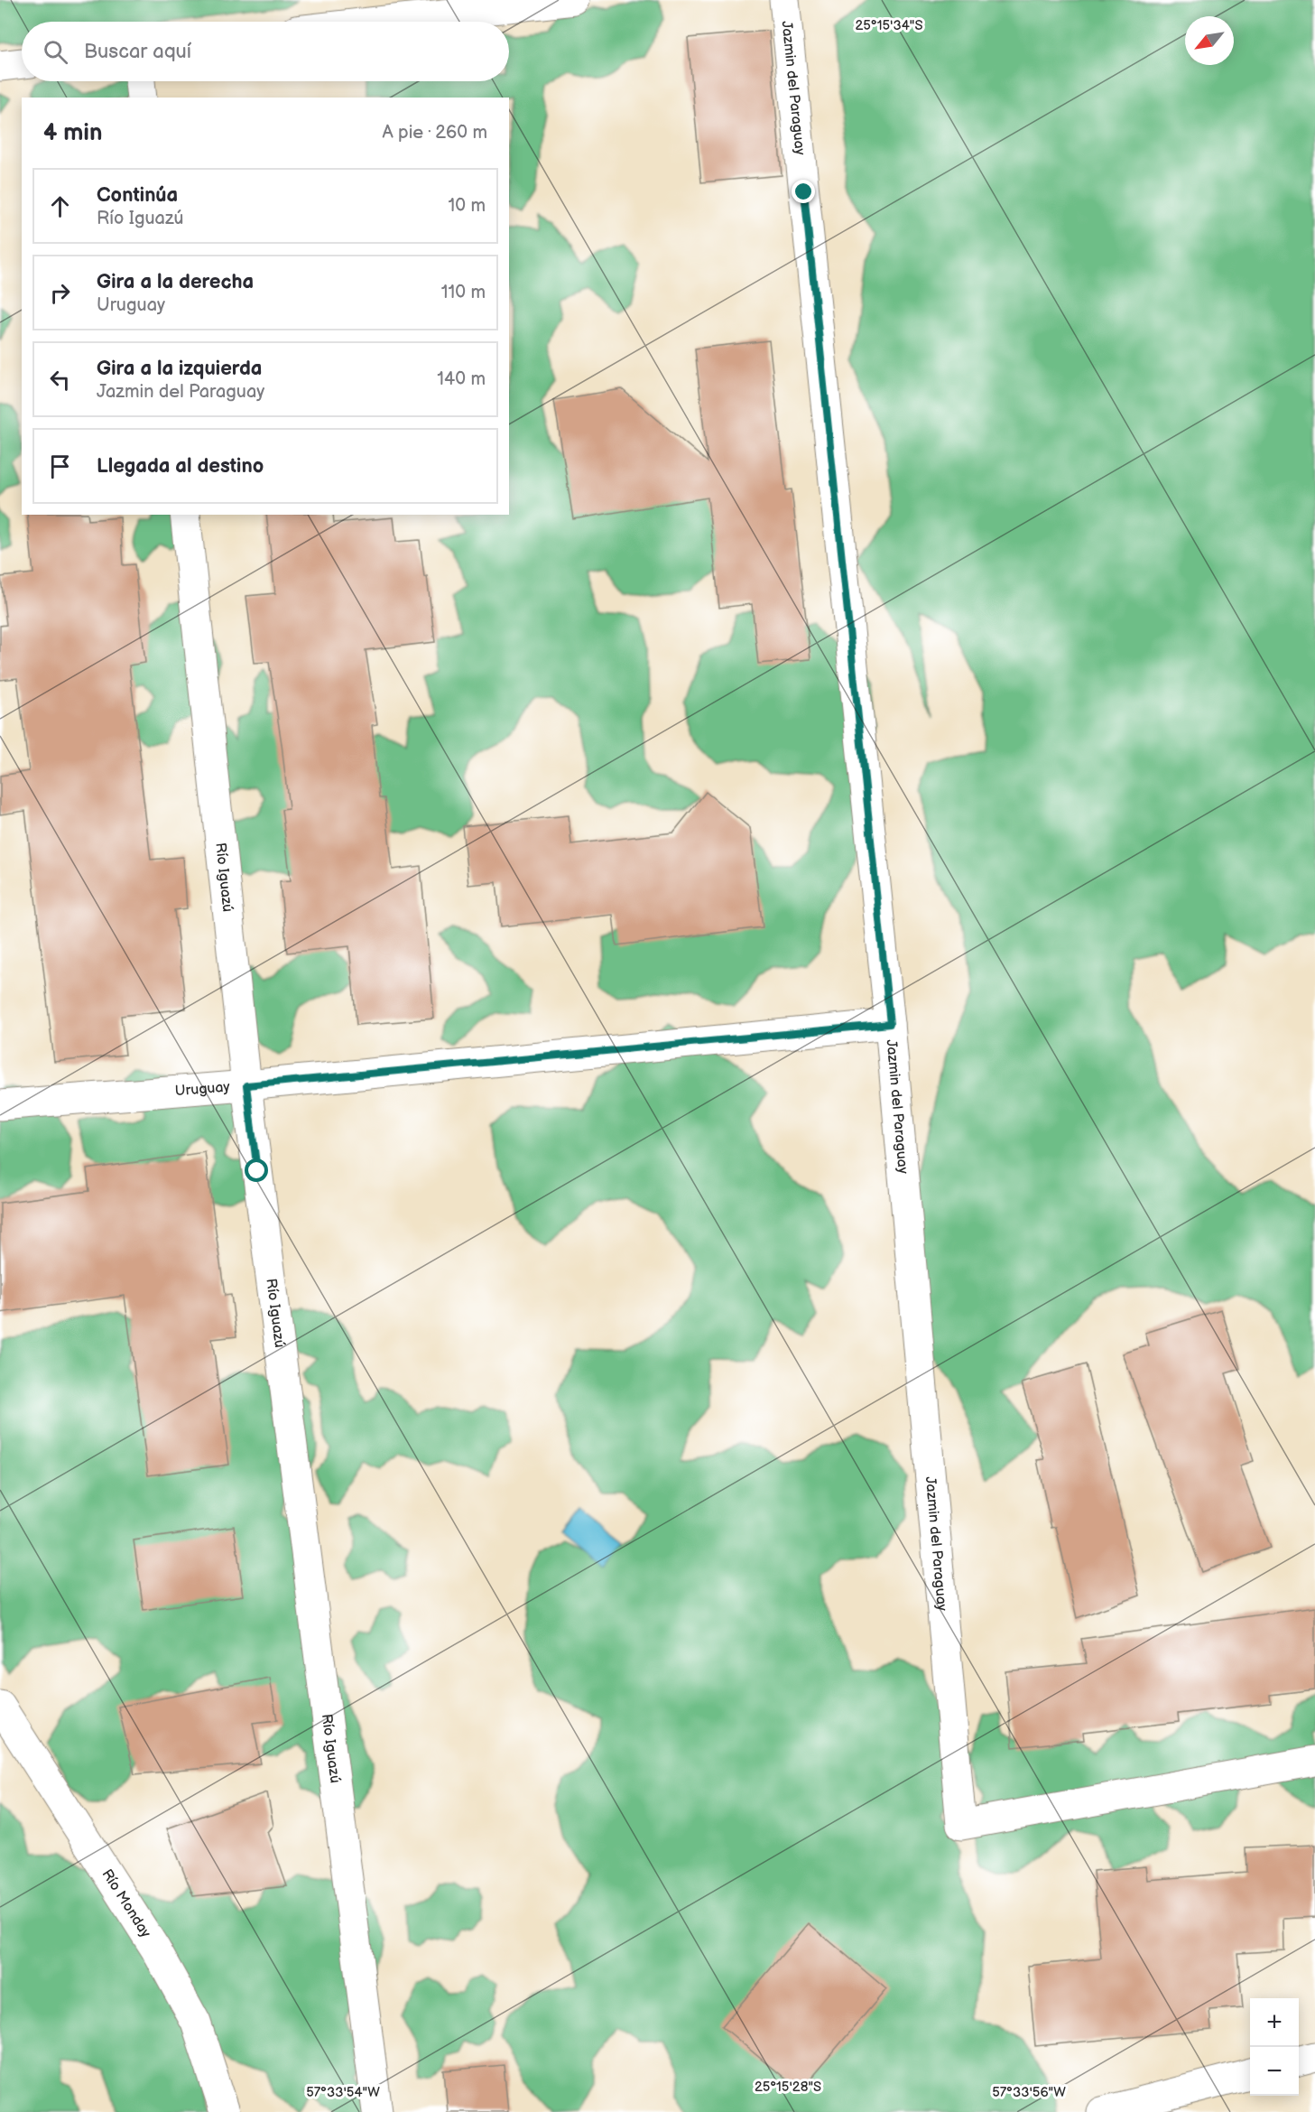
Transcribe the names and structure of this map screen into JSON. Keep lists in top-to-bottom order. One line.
{"streets":{"street":["Jazmin del Paraguay","Río Iguazú","Uruguay","Río Monday"]},"crossings":[["Jazmin del Paraguay","Uruguay"],["Río Iguazú","Uruguay"]],"north":"bottom left","page":{"search":"Buscar aquí","heading":["4 min","A pie · 260 m"],"list":[["Continúa","Río Iguazú","10 m"],["Gira a la derecha","Uruguay","110 m"],["Gira a la izquierda","Jazmin del Paraguay","140 m"],"Llegada al destino"],"map_buttons":["+","−"]},"coordinates":["25°15'34\"S","25°15'28\"S","57°33'54\"W","57°33'56\"W"]}
